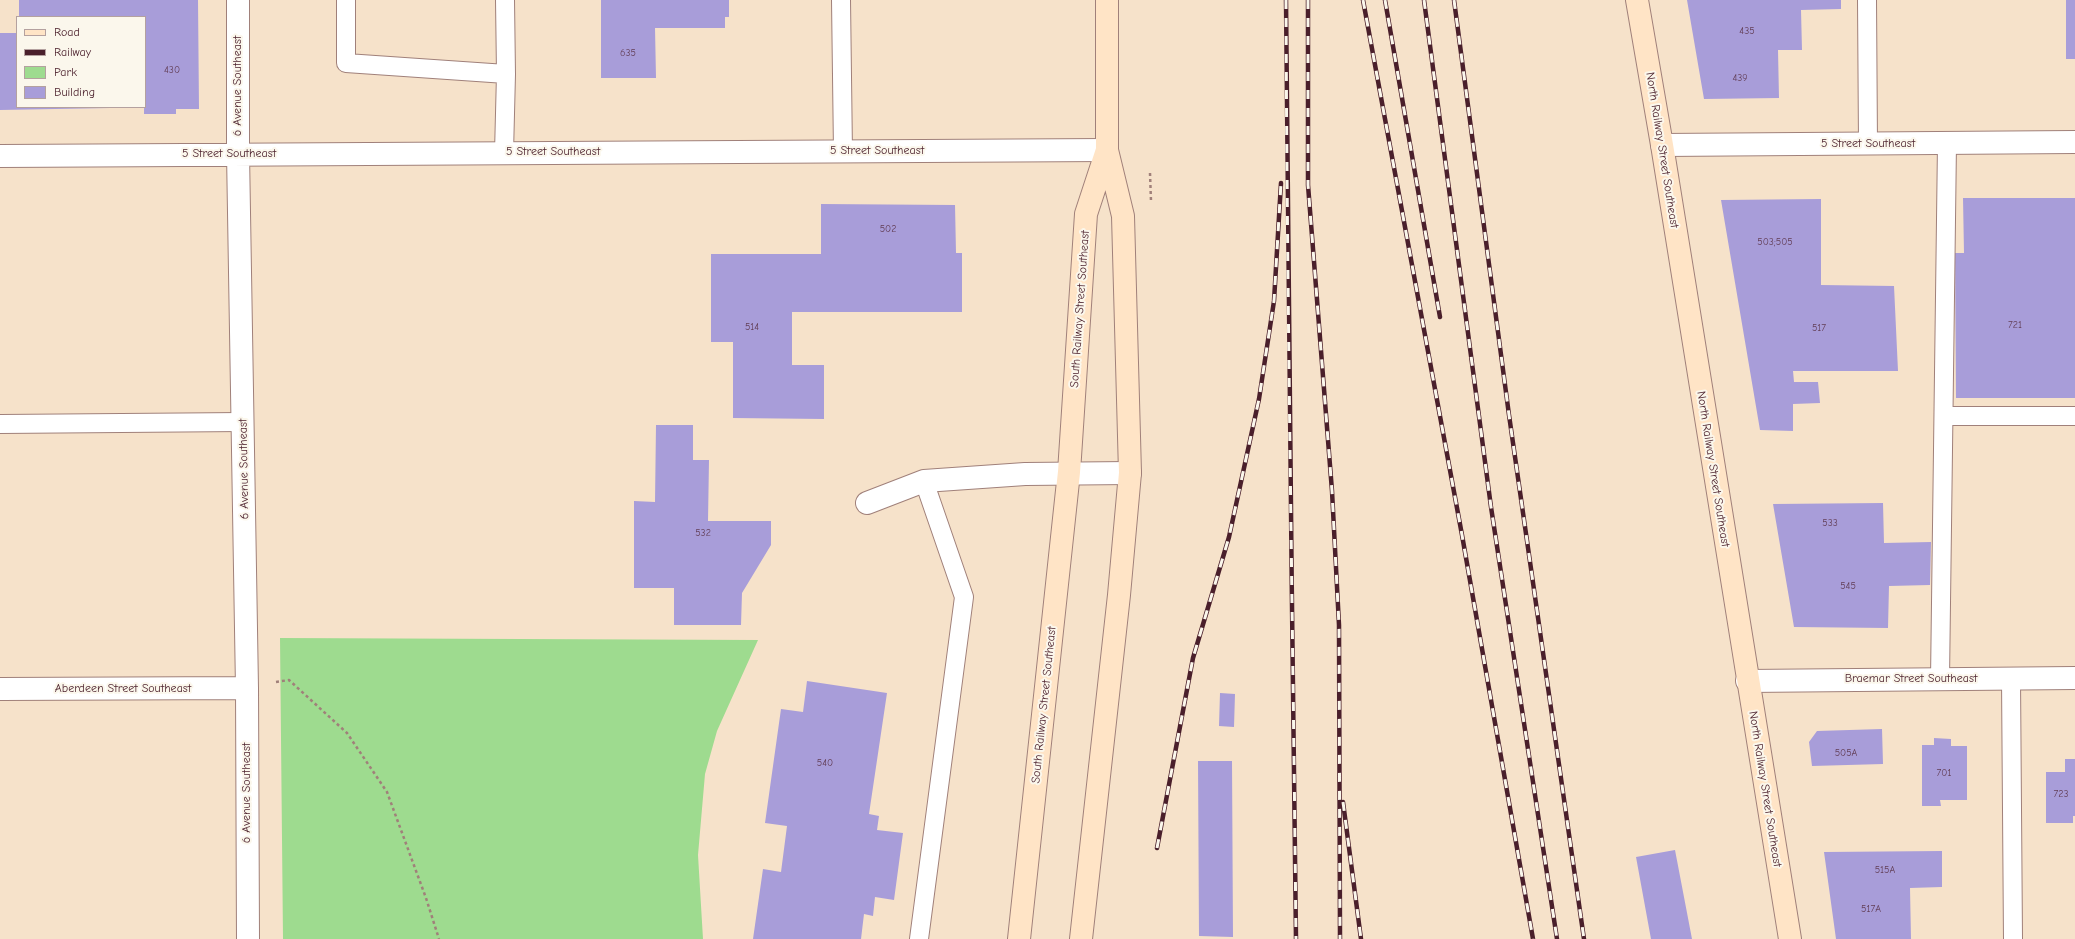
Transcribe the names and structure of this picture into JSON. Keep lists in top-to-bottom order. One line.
{"streets":{"main road":["North Railway Street Southeast","South Railway Street Southeast"],"street":["6 Avenue Southeast","5 Street Southeast","Braemar Street Southeast","Aberdeen Street Southeast"]},"crossings":[["6 Avenue Southeast","5 Street Southeast"],["6 Avenue Southeast","Aberdeen Street Southeast"],["5 Street Southeast","North Railway Street Southeast"],["5 Street Southeast","South Railway Street Southeast"],["North Railway Street Southeast","Braemar Street Southeast"]],"house_numbers":["435","635","430","439","502","503;505","721","514","517","533","532","545","505A","540","701","723","515A","517A"],"legend":["Road","Railway","Park","Building"]}
